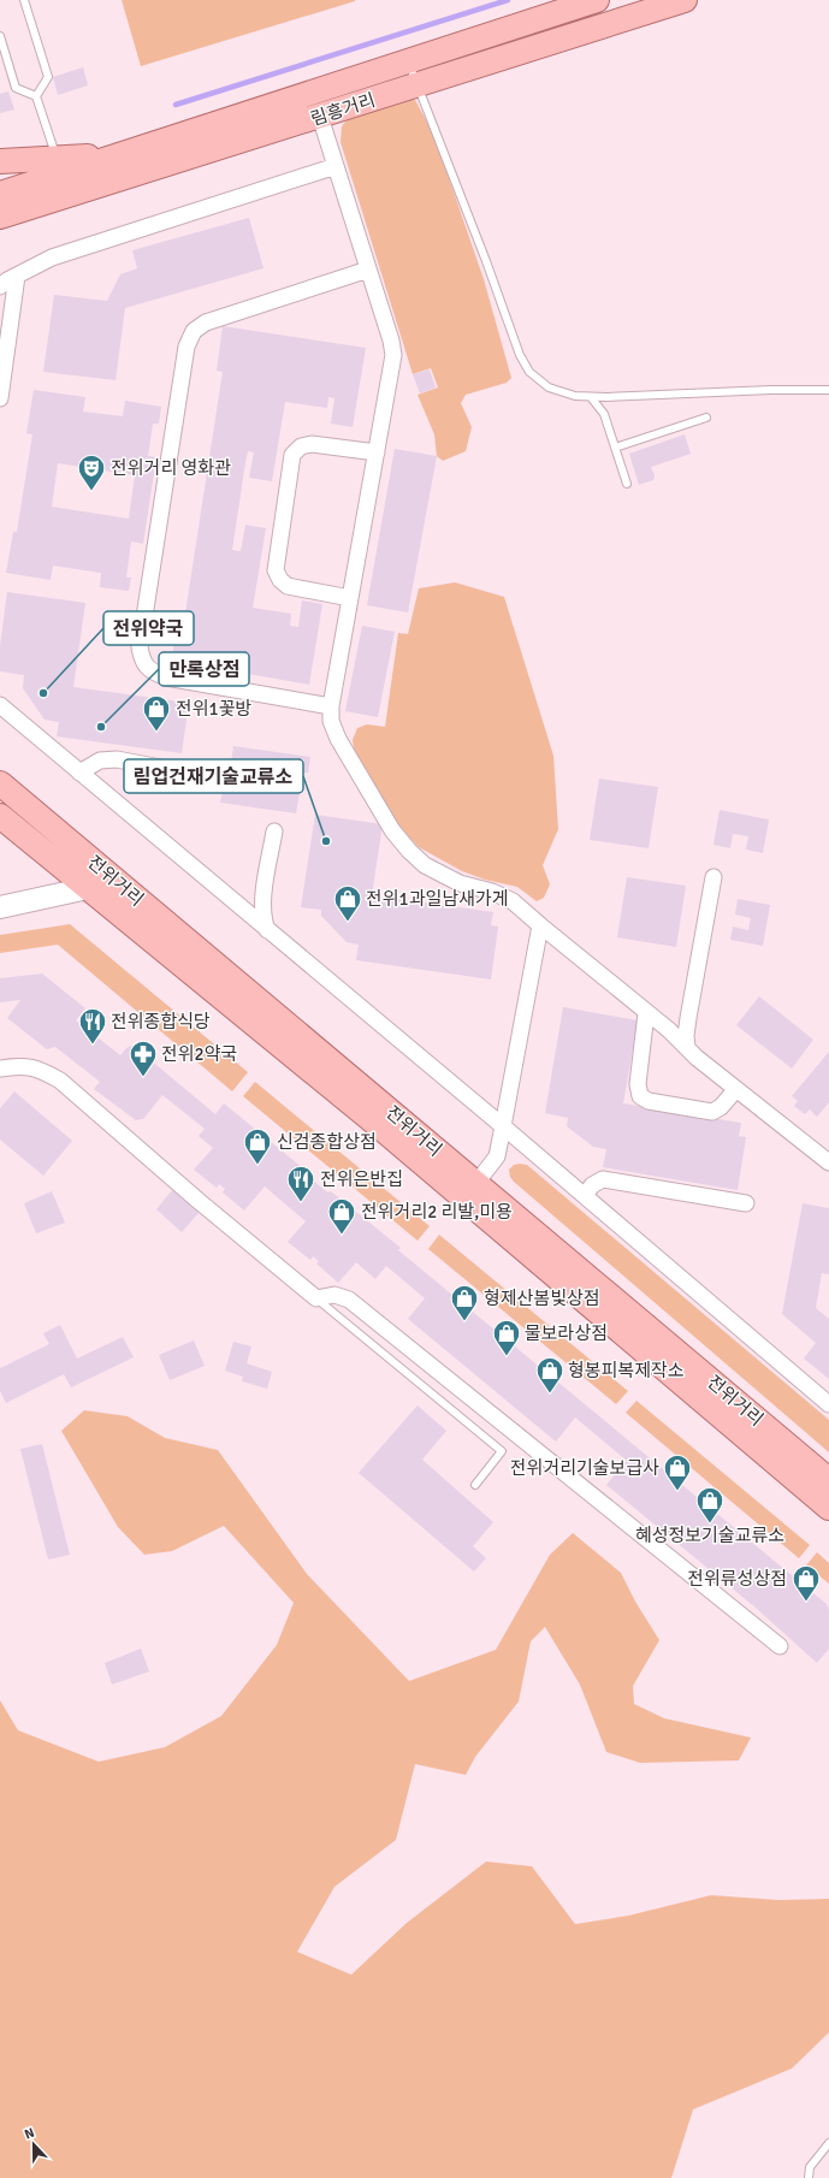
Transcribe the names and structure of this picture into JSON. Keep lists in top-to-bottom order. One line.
{"streets":{"main road":["림흥거리","전위거리"]},"places":{"theatre":["전위거리 영화관"],"other":["전위약국","만록상점","림업건재기술교류소"],"shop":["전위1꽃방","전위1과일남새가게","신검종합상점","전위거리2 리발,미용","형제산봄빛상점","물보라상점","형봉피복제작소","전위거리기술보급사","혜성정보기술교류소","전위류성상점"],"restaurant":["전위종합식당","전위은반집"],"pharmacy":["전위2약국"]},"north":"top"}
